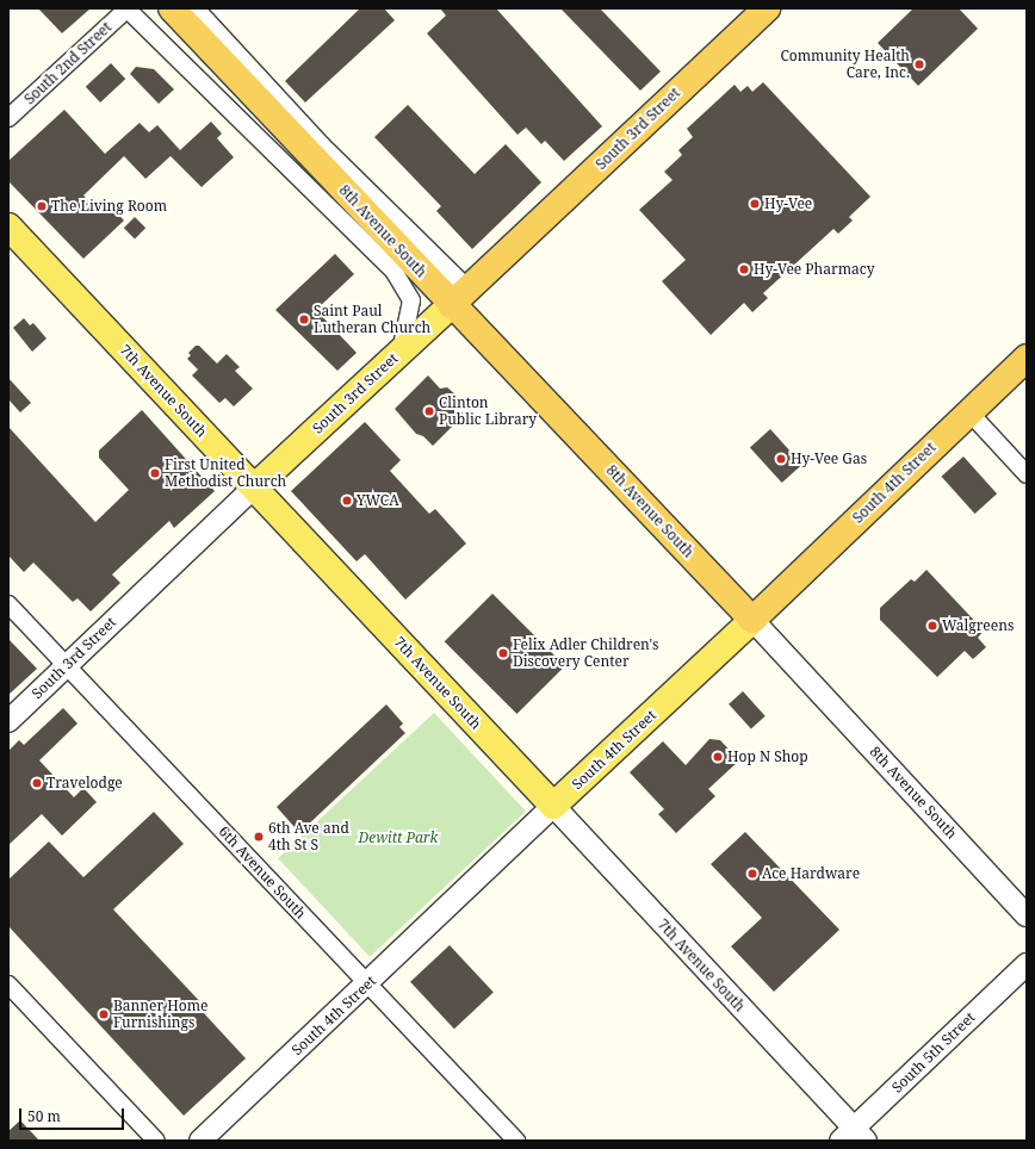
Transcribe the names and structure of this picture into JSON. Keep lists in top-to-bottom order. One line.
{"streets":{"highway":["South 3rd Street","8th Avenue South","South 4th Street"],"main road":["7th Avenue South"],"street":["South 2nd Street","6th Avenue South","South 5th Street"]},"crossings":[["South 2nd Street","8th Avenue South"],["South 3rd Street","8th Avenue South"],["South 3rd Street","7th Avenue South"],["South 3rd Street","6th Avenue South"],["8th Avenue South","South 4th Street"],["7th Avenue South","South 4th Street"],["7th Avenue South","South 5th Street"],["South 4th Street","6th Avenue South"]],"parks":["Dewitt Park"],"places":["Community Health Care, Inc.","Hy-Vee","The Living Room","Hy-Vee Pharmacy","Saint Paul Lutheran Church","Clinton Public Library","Hy-Vee Gas","First United Methodist Church","YWCA","Walgreens","Felix Adler Children's Discovery Center","Hop N Shop","Travelodge","6th Ave and 4th St S","Ace Hardware","Banner Home Furnishings"],"scale_bar":"50 m"}
